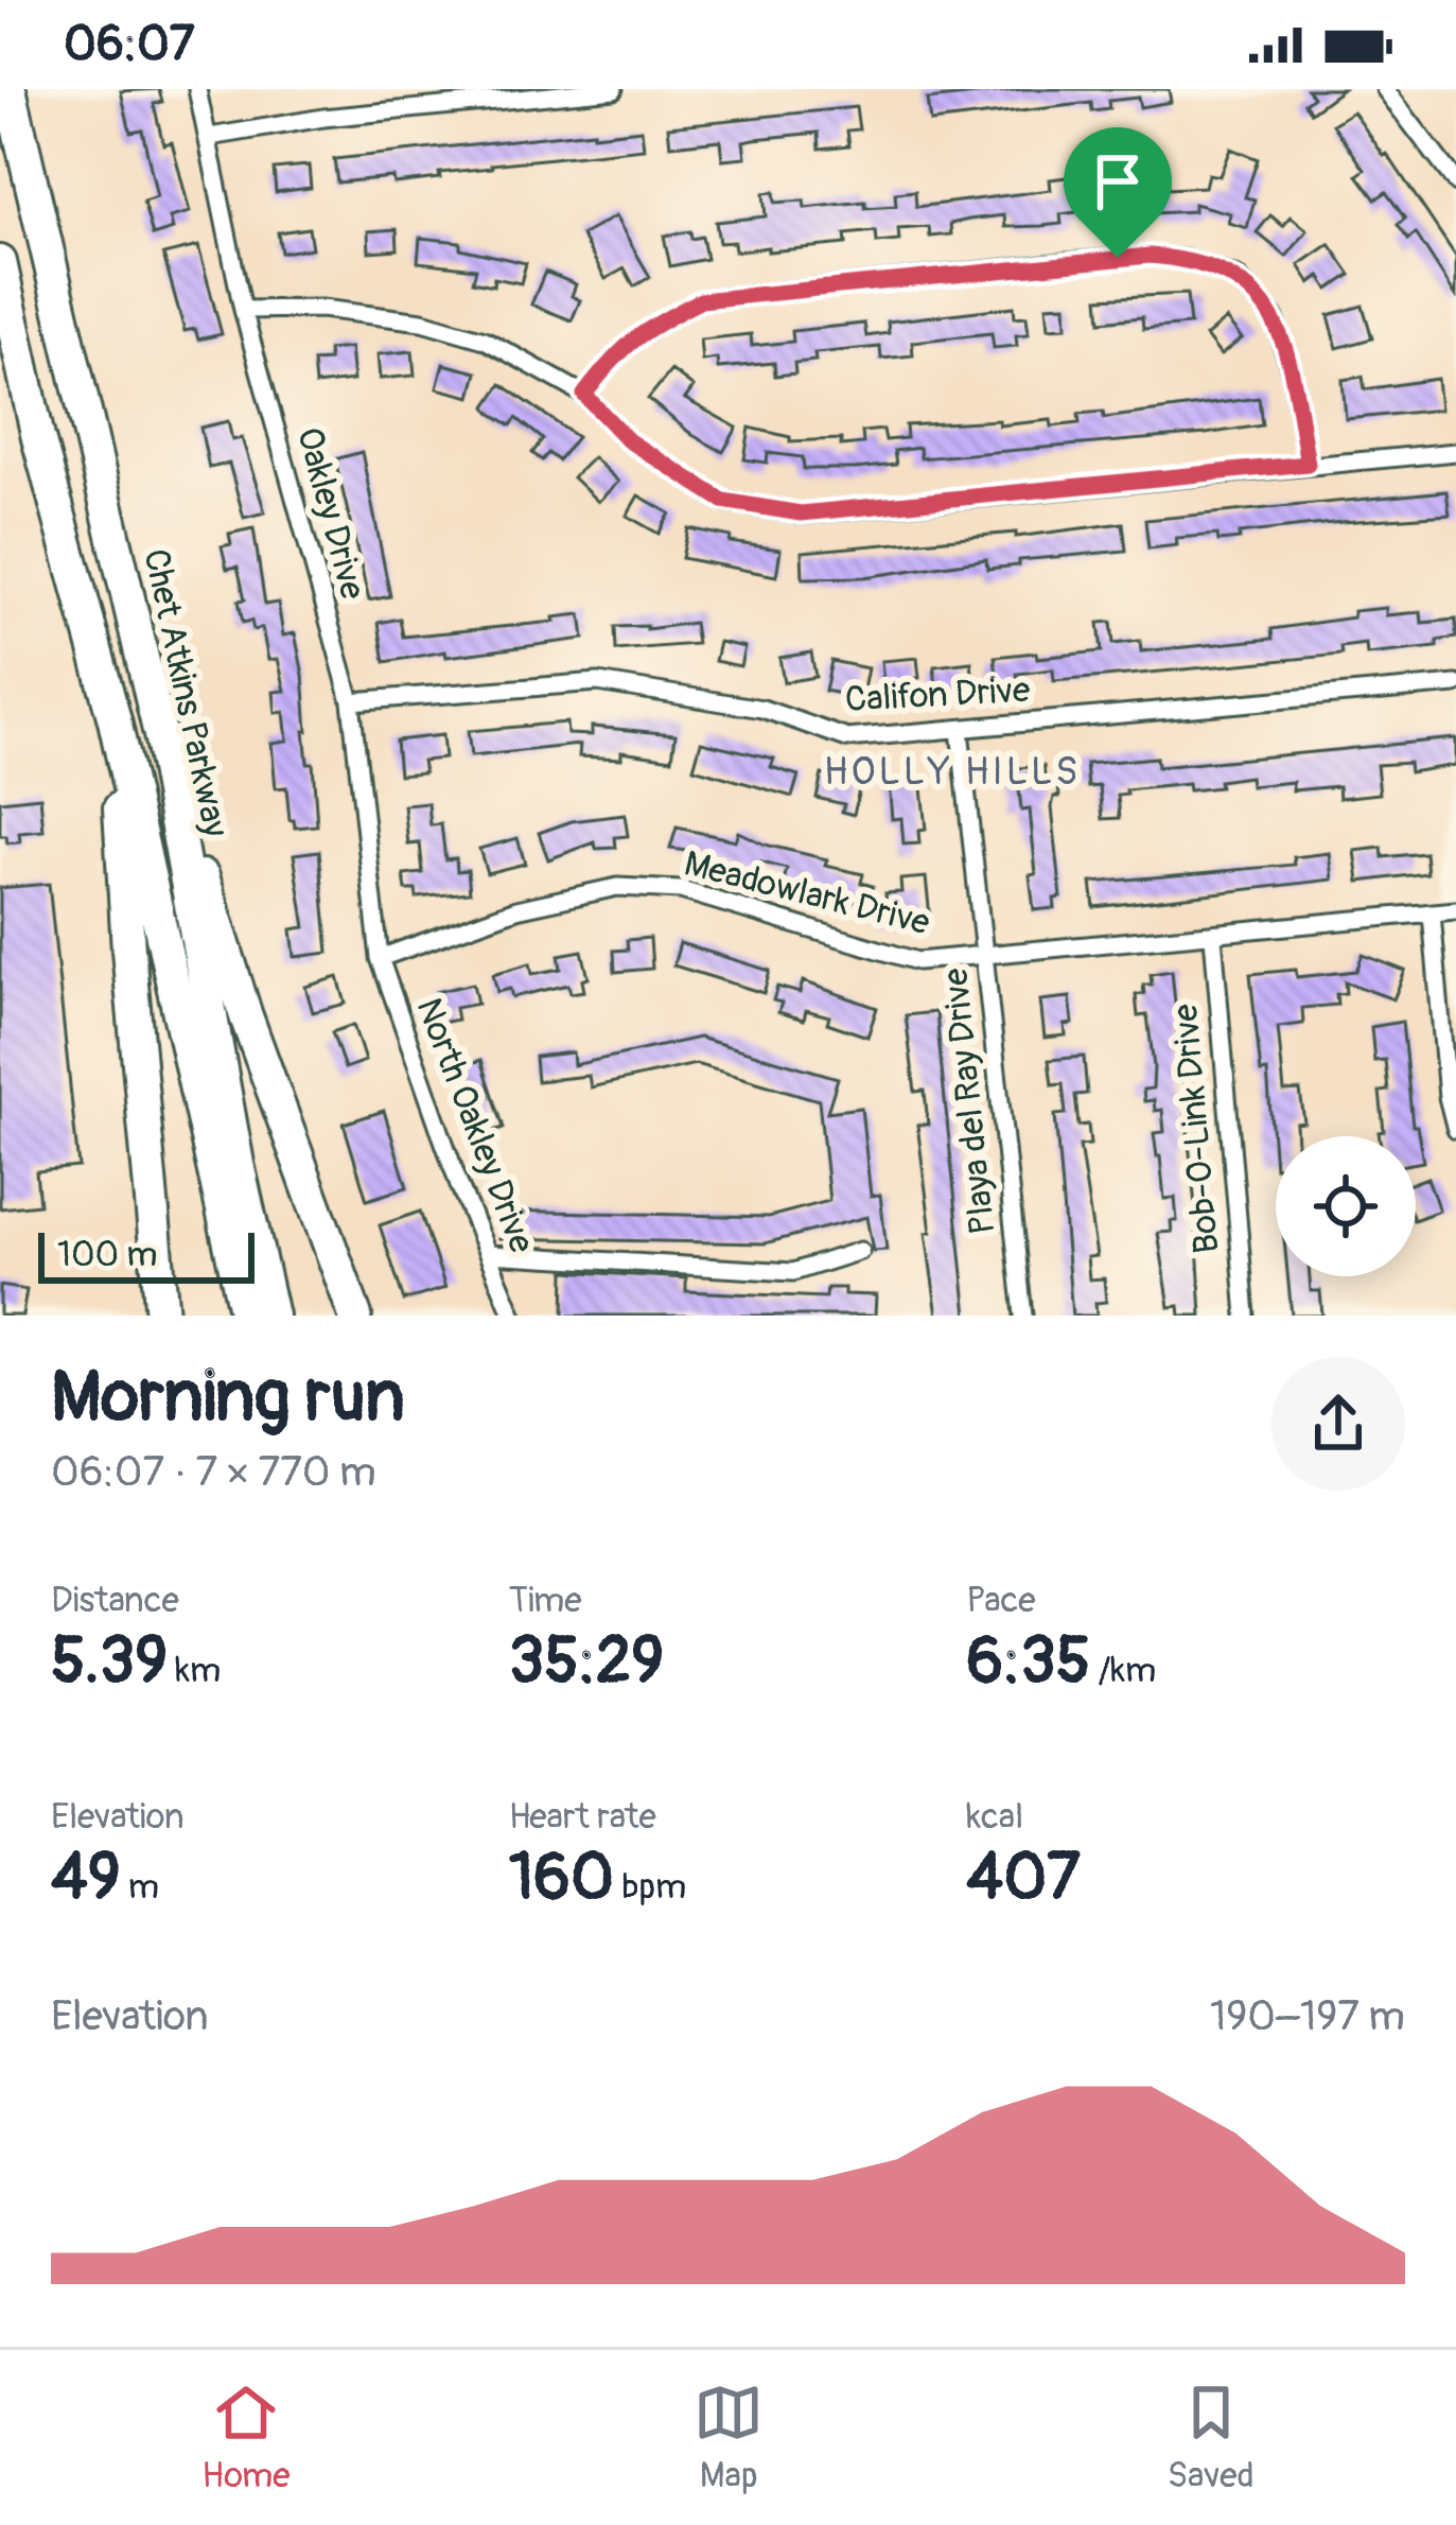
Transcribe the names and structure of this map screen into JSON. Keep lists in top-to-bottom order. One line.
{"streets":{"highway":["Chet Atkins Parkway"],"street":["Oakley Drive","Califon Drive","Meadowlark Drive","Playa del Ray Drive","North Oakley Drive","Bob-O-Link Drive"]},"crossings":[["Oakley Drive","Califon Drive"],["Oakley Drive","Meadowlark Drive"],["Oakley Drive","North Oakley Drive"],["Califon Drive","Playa del Ray Drive"],["Meadowlark Drive","Playa del Ray Drive"],["Meadowlark Drive","North Oakley Drive"],["Meadowlark Drive","Bob-O-Link Drive"]],"districts":["HOLLY HILLS"],"scale_bar":"100 m","page":{"status":"06:07","scale":"100 m","heading":["Morning run","06:07 · 7 × 770 m"],"stats":[["Distance","5.39 km"],["Time","35:29"],["Pace","6:35 /km"],["Elevation","49 m"],["Heart rate","160 bpm"],["kcal","407"]],"chart":["Elevation","190–197 m"],"tabs":["Home","Map","Saved"]}}
